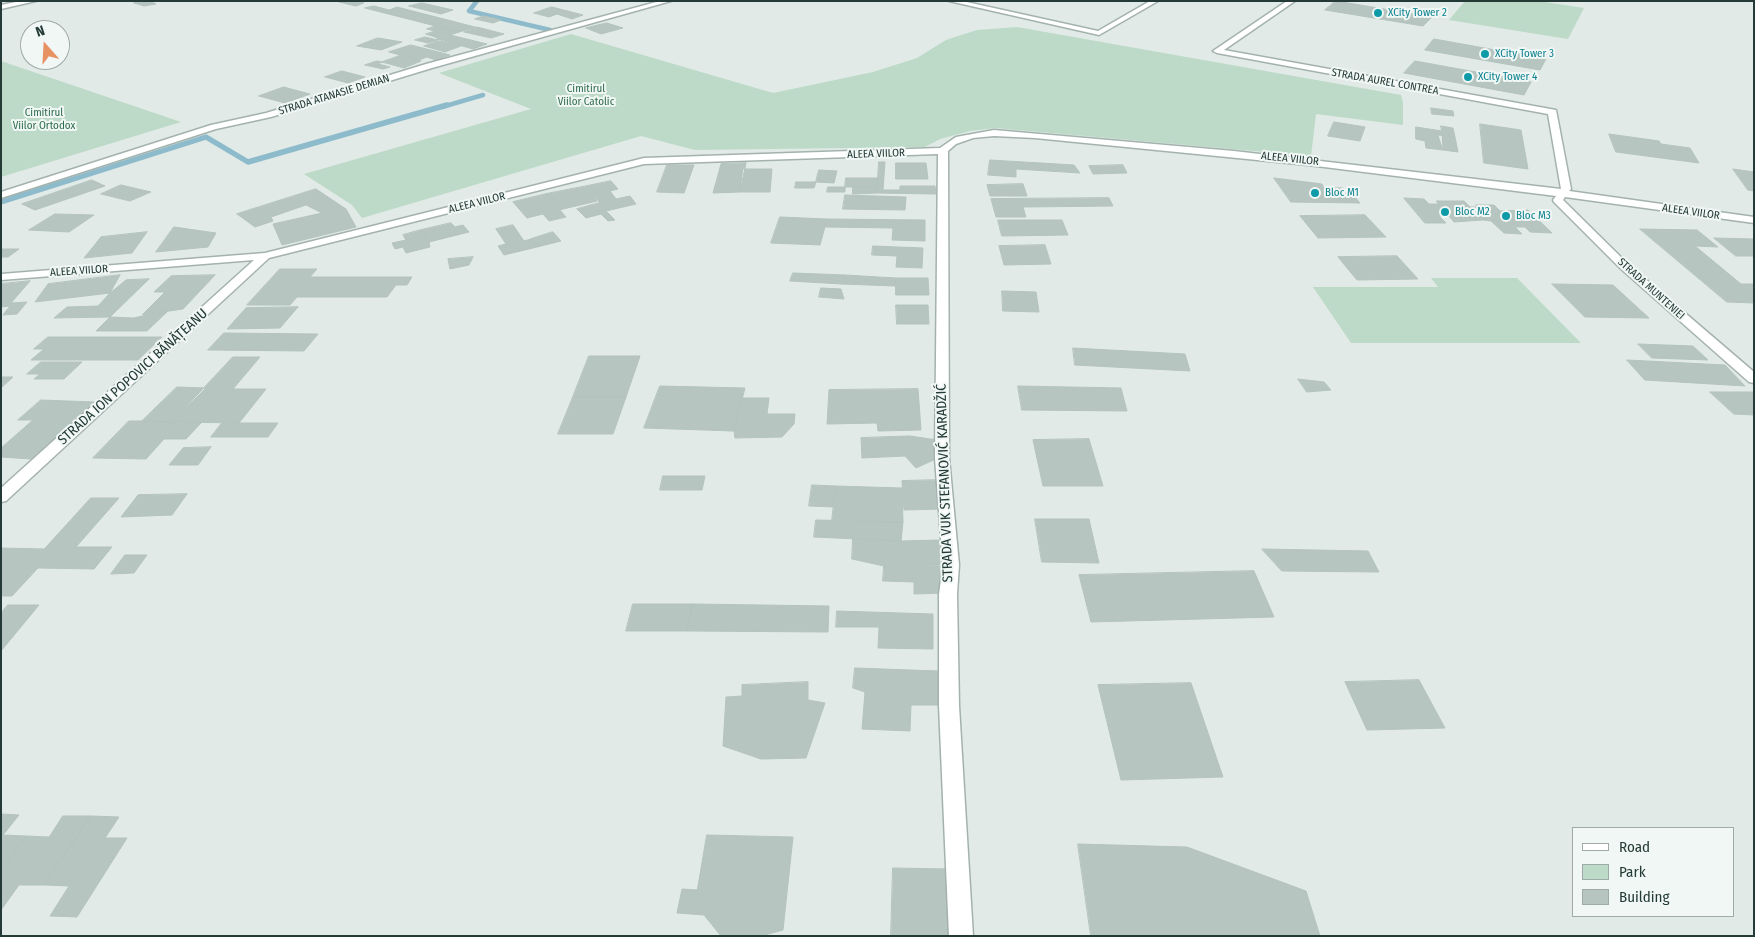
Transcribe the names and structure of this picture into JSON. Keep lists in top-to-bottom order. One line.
{"streets":{"street":["STRADA AUREL CONTREA","STRADA ATANASIE DEMIAN","ALEEA VIILOR","STRADA MUNTENIEI","STRADA ION POPOVICI BĂNĂȚEANU","STRADA VUK STEFANOVIĆ KARADŽIĆ"]},"crossings":[["STRADA AUREL CONTREA","ALEEA VIILOR"],["STRADA AUREL CONTREA","STRADA MUNTENIEI"],["ALEEA VIILOR","STRADA MUNTENIEI"],["ALEEA VIILOR","STRADA ION POPOVICI BĂNĂȚEANU"],["ALEEA VIILOR","STRADA VUK STEFANOVIĆ KARADŽIĆ"]],"parks":["Cimitirul Viilor Catolic","Cimitirul Viilor Ortodox"],"places":["XCity Tower 2","XCity Tower 3","XCity Tower 4","Bloc M1","Bloc M2","Bloc M3"],"legend":["Road","Park","Building"],"north":"top"}
